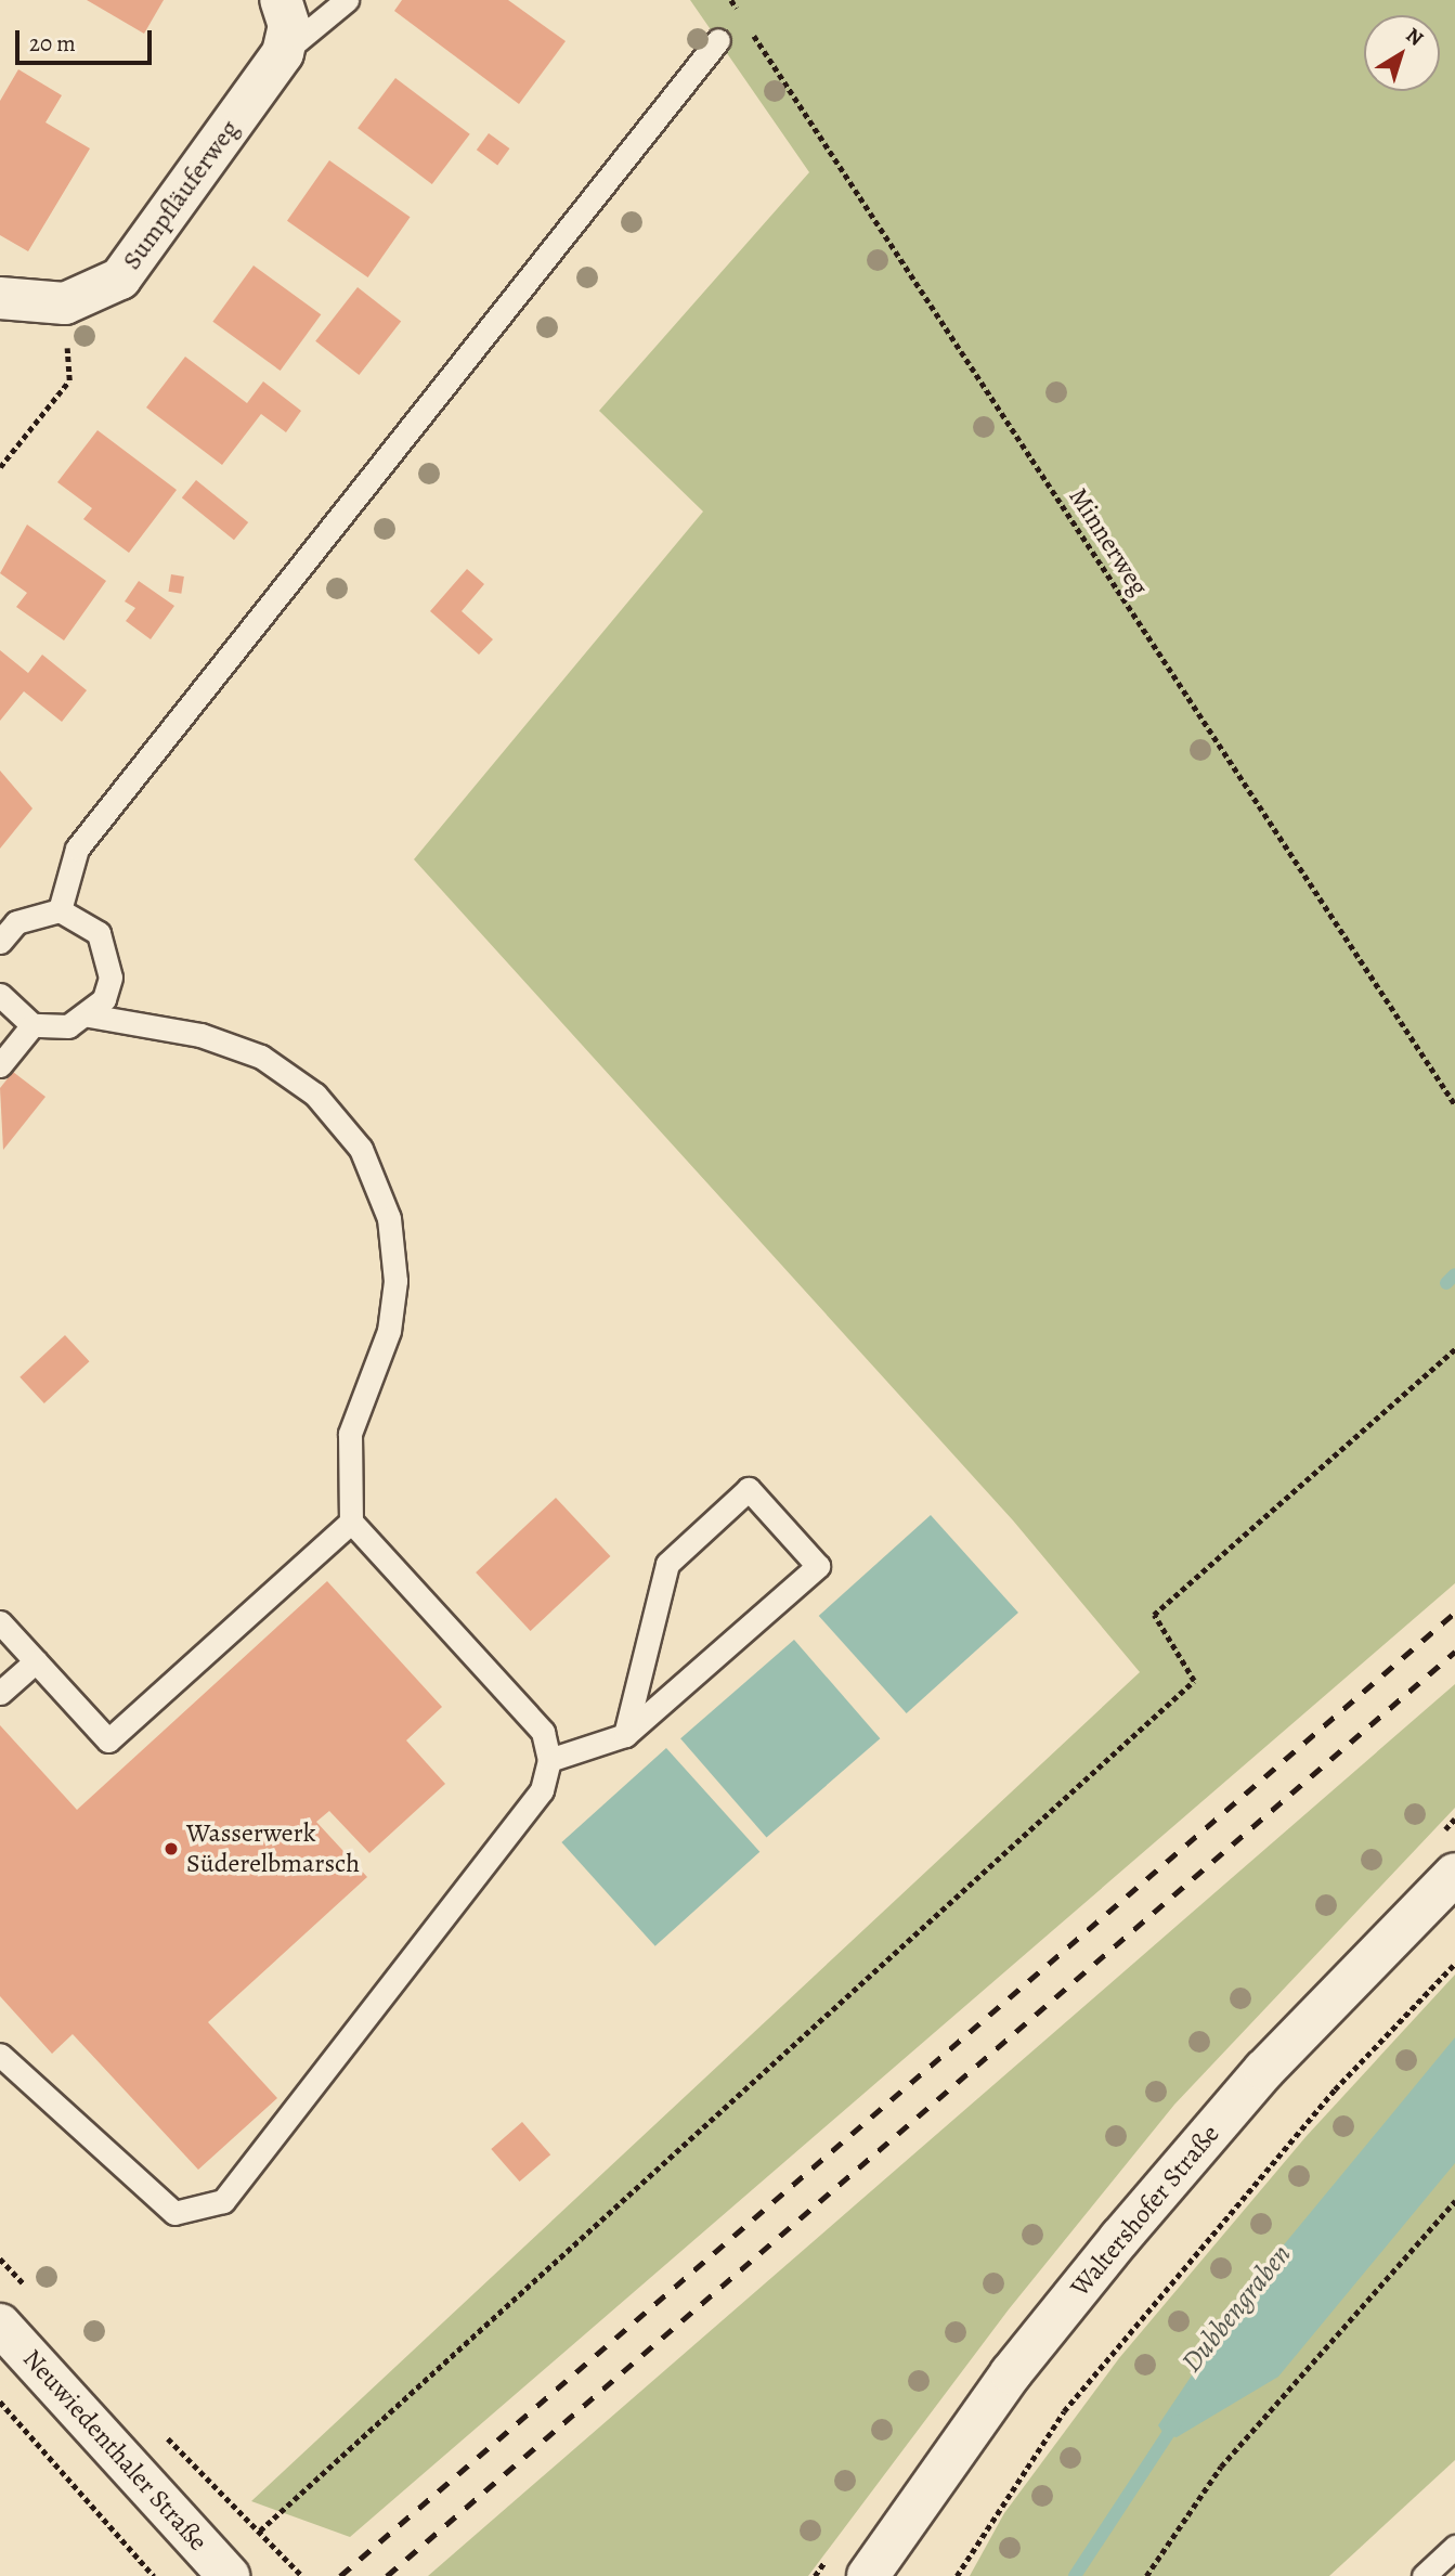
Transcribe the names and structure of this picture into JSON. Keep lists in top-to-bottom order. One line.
{"streets":{"main road":["Sumpfläuferweg","Waltershofer Straße","Neuwiedenthaler Straße"],"path":["Minnerweg"]},"water":["Dubbengraben"],"places":["Wasserwerk Süderelbmarsch"],"scale_bar":"20 m","north":"top right"}
